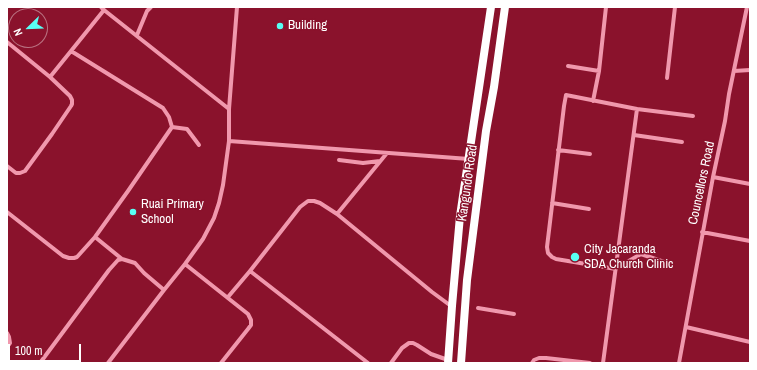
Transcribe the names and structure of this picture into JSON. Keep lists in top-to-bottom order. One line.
{"streets":{"highway":["Kangundo Road"],"street":["Councellors Road"]},"places":["Building","Ruai Primary School","City Jacaranda SDA Church Clinic"],"scale_bar":"100 m","north":"bottom left"}
